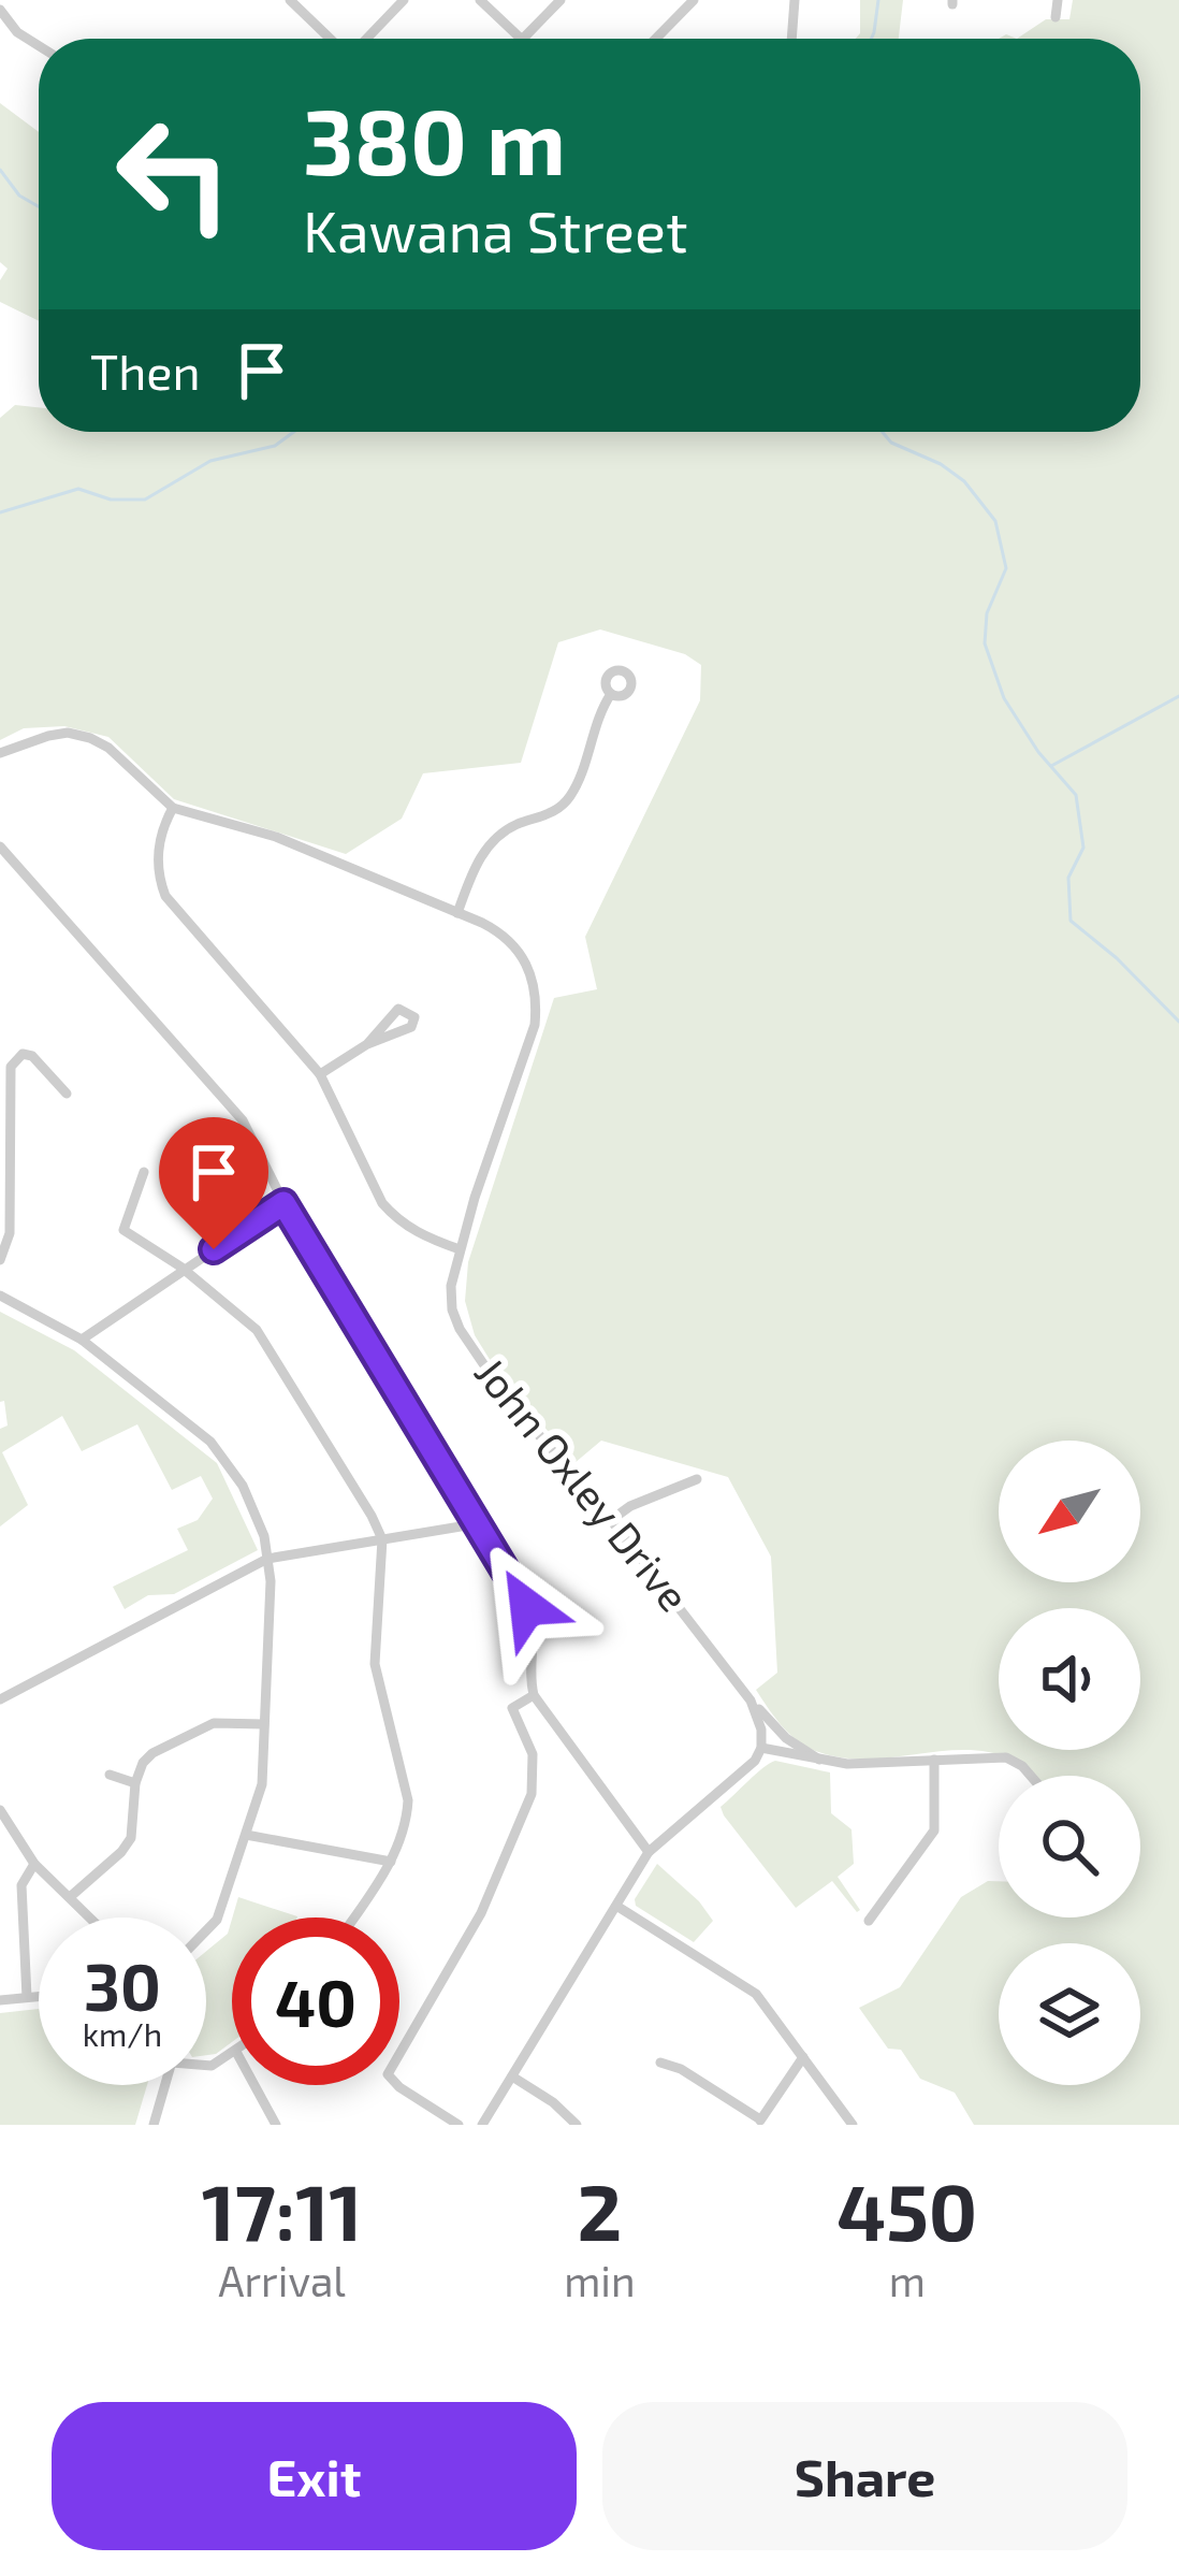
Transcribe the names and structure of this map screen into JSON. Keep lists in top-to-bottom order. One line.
{"streets":{"street":["John Oxley Drive"]},"north":"bottom left","page":{"turn":["380 m","Kawana Street"],"then":"Then","speed":"30 km/h","limit":"40","eta":["17:11","Arrival","2","min","450","m"],"buttons":["Exit","Share"]}}
